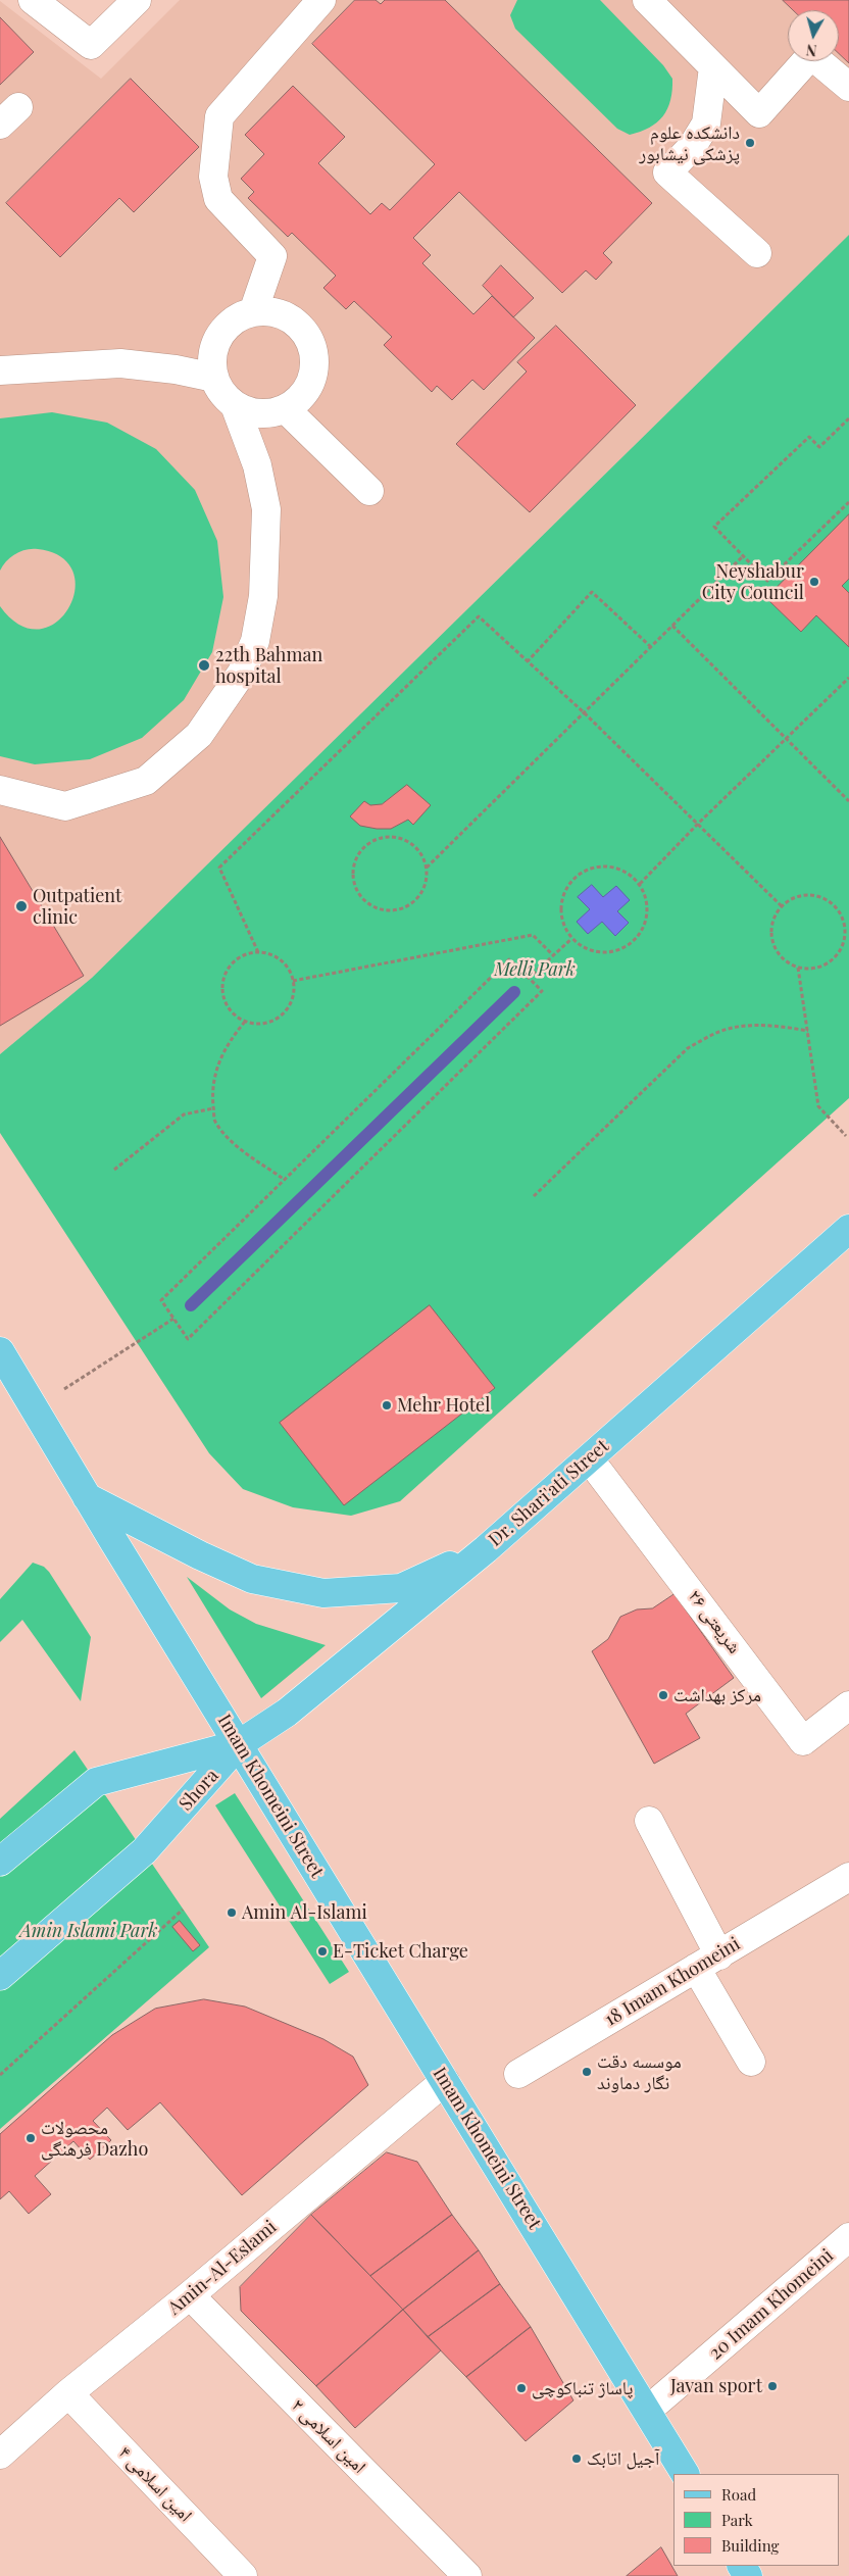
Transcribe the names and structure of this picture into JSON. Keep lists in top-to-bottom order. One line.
{"streets":{"main road":["Dr. Shari'ati Street","Shora","Imam Khomeini Street"],"street":["شریعتی ۲۶","18 Imam Khomeini","Amin-Al-Eslami","20 Imam Khomeini","امین اسلامی ۲","امین اسلامی ۴"]},"crossings":[["Dr. Shari'ati Street","شریعتی ۲۶"],["Dr. Shari'ati Street","Shora"],["Dr. Shari'ati Street","Imam Khomeini Street"],["Shora","Imam Khomeini Street"],["Imam Khomeini Street","Amin-Al-Eslami"],["Imam Khomeini Street","20 Imam Khomeini"],["Amin-Al-Eslami","امین اسلامی ۲"],["Amin-Al-Eslami","امین اسلامی ۴"]],"parks":["Melli Park","Amin Islami Park"],"places":["دانشکده علوم پزشکی نیشابور","Neyshabur City Council","22th Bahman hospital","Outpatient clinic","Mehr Hotel","مرکز بهداشت","Amin Al-Islami","E-Ticket Charge","موسسه دقت نگار دماوند","محصولات فرهنگی Dazho","Javan sport","پاساژ تنباکوچی","آجیل اتابک"],"legend":["Road","Park","Building"],"north":"bottom"}
